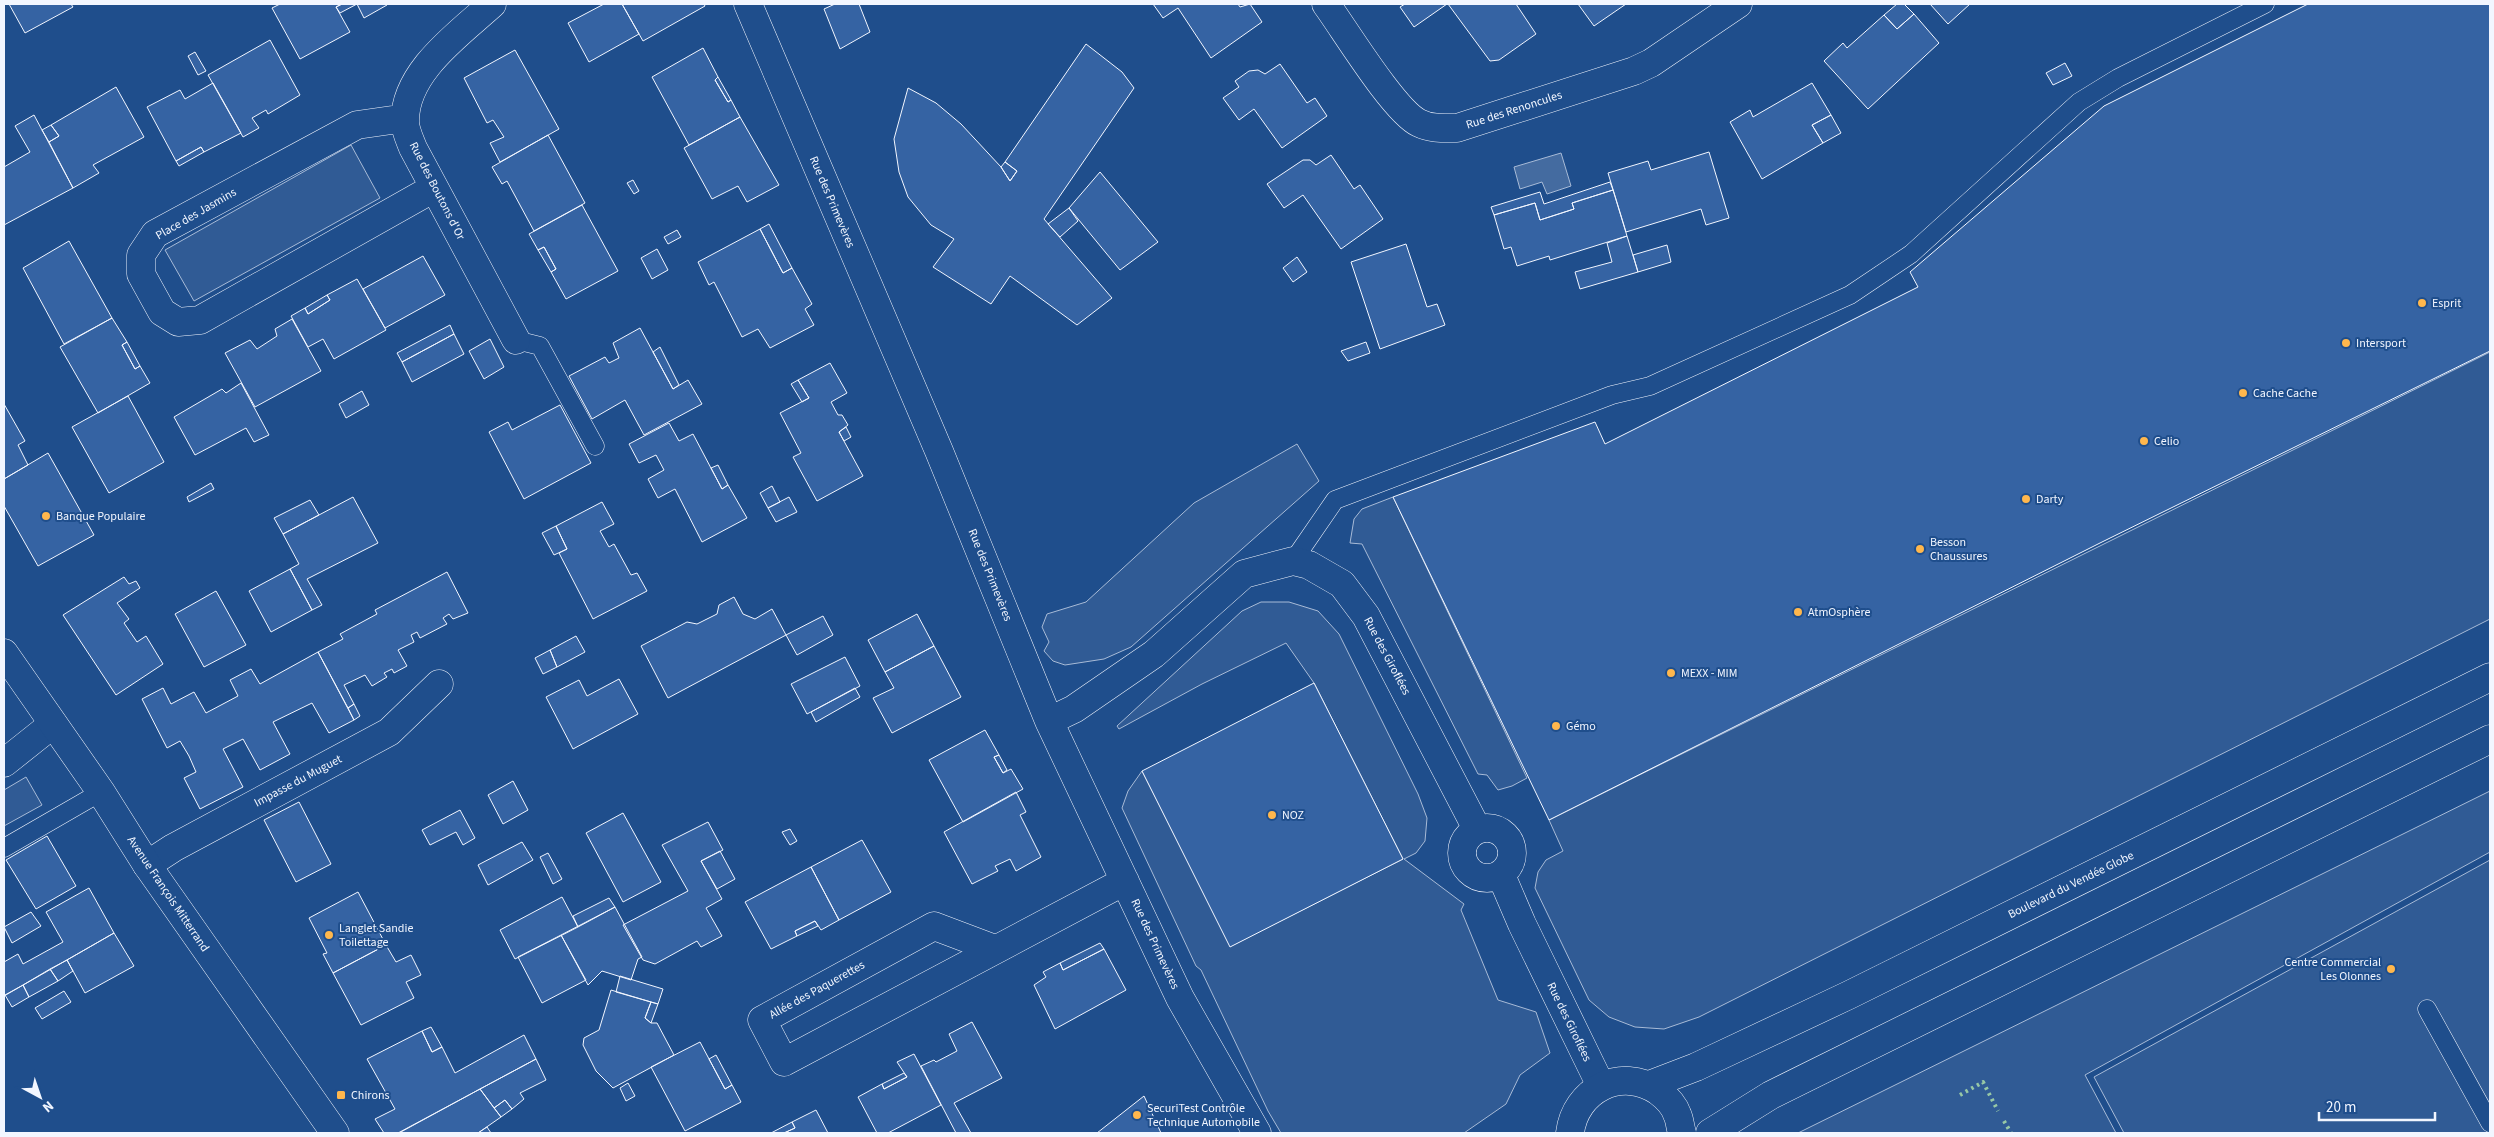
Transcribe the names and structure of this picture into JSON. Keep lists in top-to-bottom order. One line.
{"streets":{"street":["Rue des Renoncules","Rue des Boutons d'Or","Rue des Primevères","Place des Jasmins","Rue des Giroflées","Impasse du Muguet","Boulevard du Vendée Globe","Avenue François Mitterrand","Allée des Paquerettes"]},"crossings":[["Rue des Boutons d'Or","Place des Jasmins"],["Rue des Primevères","Allée des Paquerettes"],["Impasse du Muguet","Avenue François Mitterrand"]],"places":{"other":["Esprit","Intersport","Cache Cache","Celio","Darty","Banque Populaire","Besson Chaussures","AtmOsphère","MEXX - MIM","Gémo","NOZ","Langlet Sandie Toilettage","Centre Commercial Les Olonnes","SecuriTest Contrôle Technique Automobile"],"transit":["Chirons"]},"scale_bar":"20 m","north":"bottom right"}
